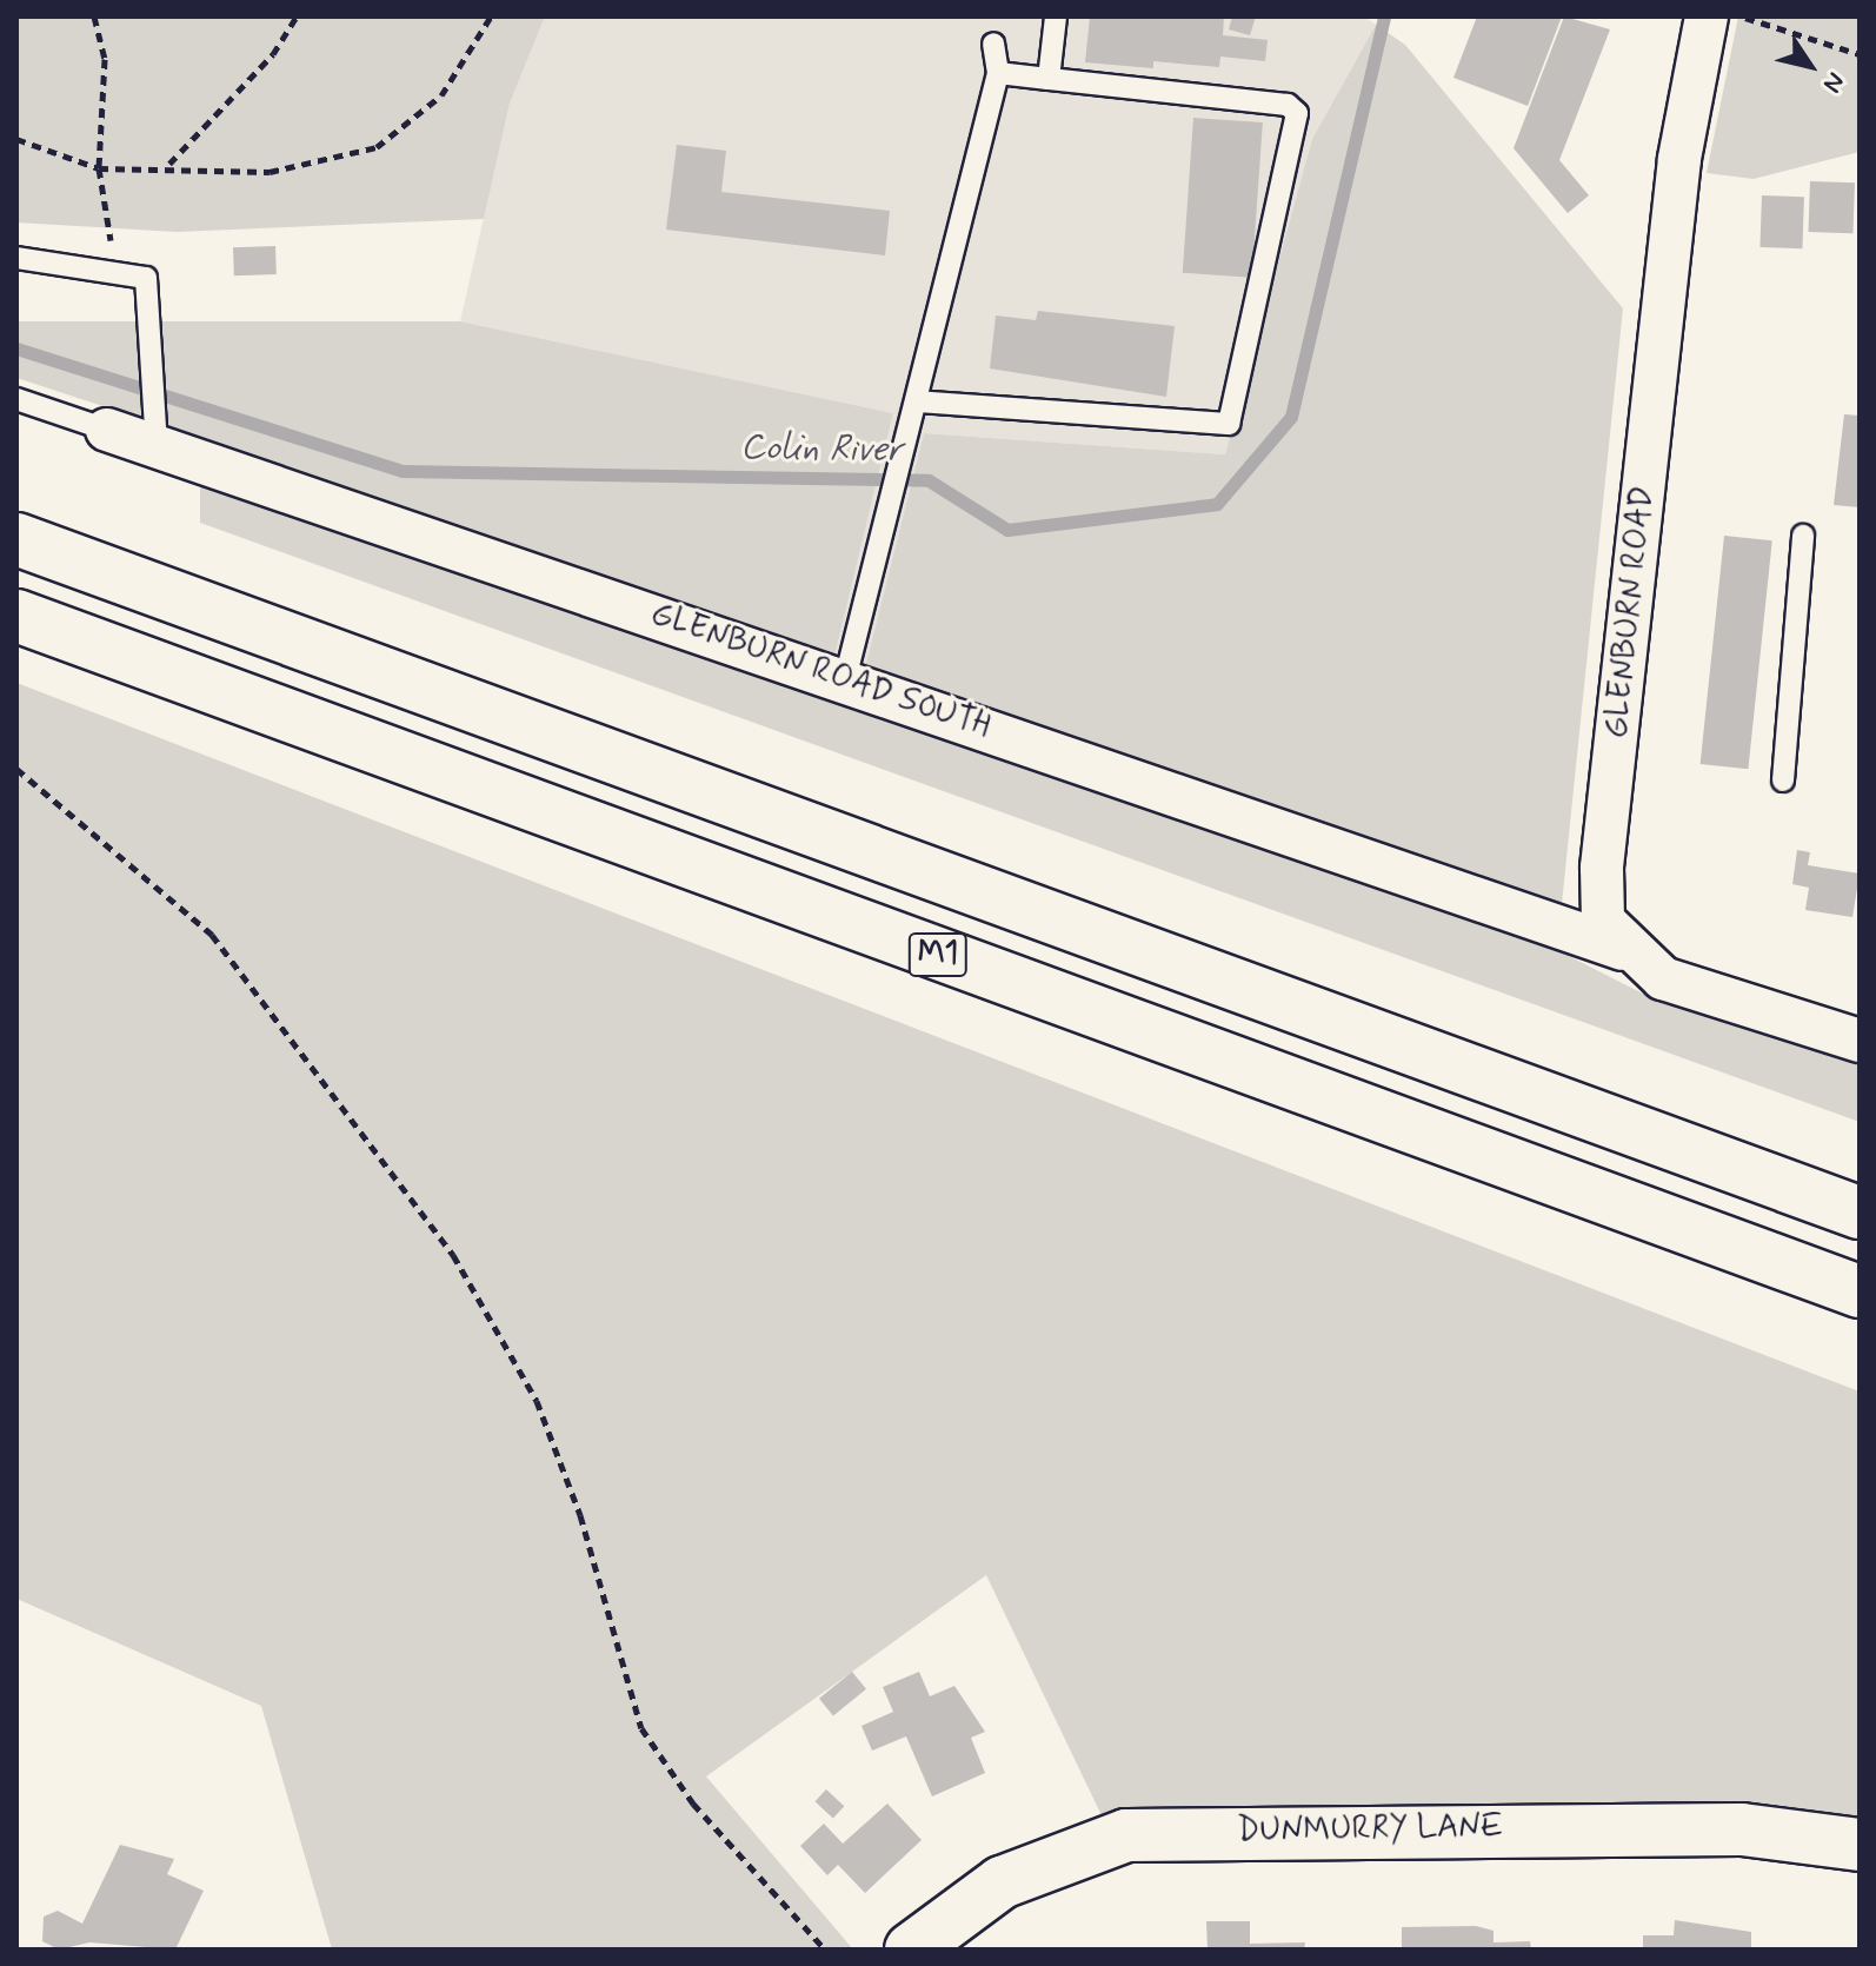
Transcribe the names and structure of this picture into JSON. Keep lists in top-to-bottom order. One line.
{"streets":{"main road":["M1","DUNMURRY LANE"],"street":["GLENBURN ROAD","GLENBURN ROAD SOUTH"]},"crossings":[["GLENBURN ROAD","GLENBURN ROAD SOUTH"]],"water":["Colin River"],"north":"bottom right"}
